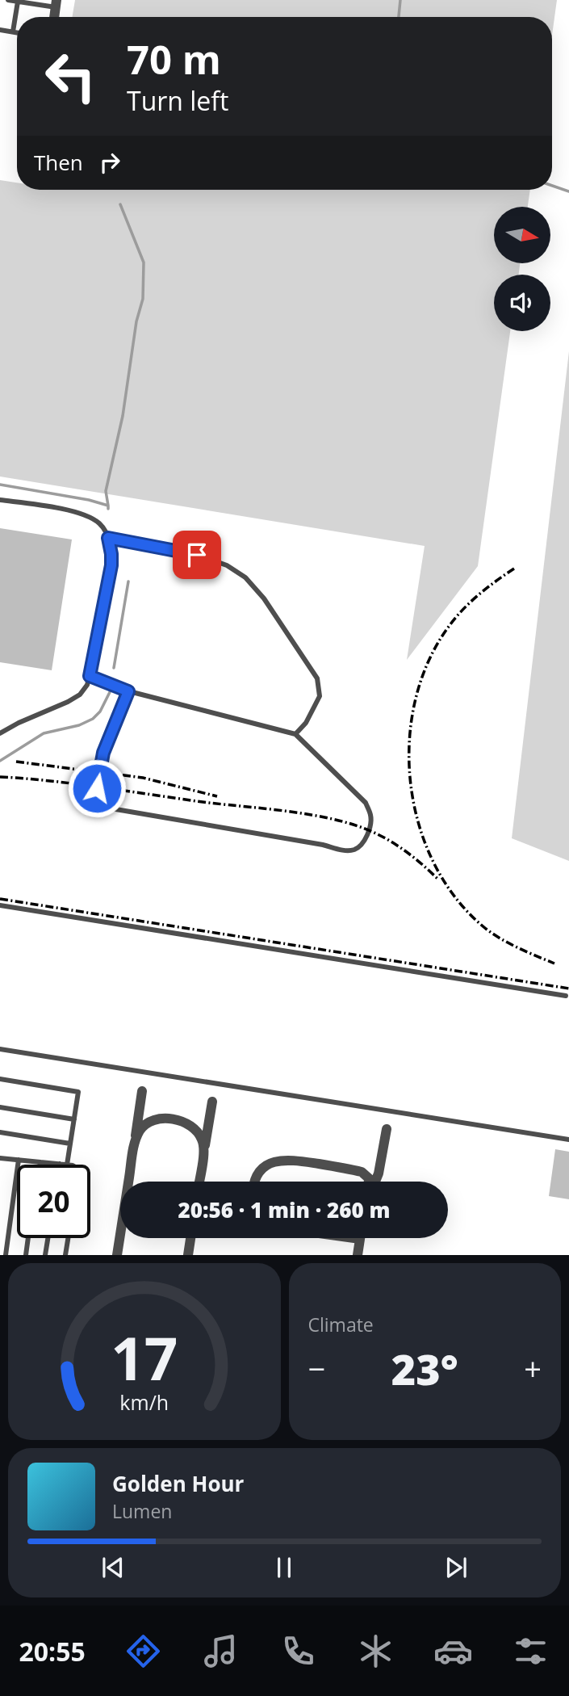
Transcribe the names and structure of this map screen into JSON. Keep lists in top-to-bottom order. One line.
{"north":"right","page":{"turn":["70 m","Turn left"],"then":"Then","limit":"20","trip":"20:56 · 1 min · 260 m","tile":"Climate","heat":["−","23°","+"],"song":["Golden Hour","Lumen"],"tabs":"20:55","gauge":["17","km/h"]}}
